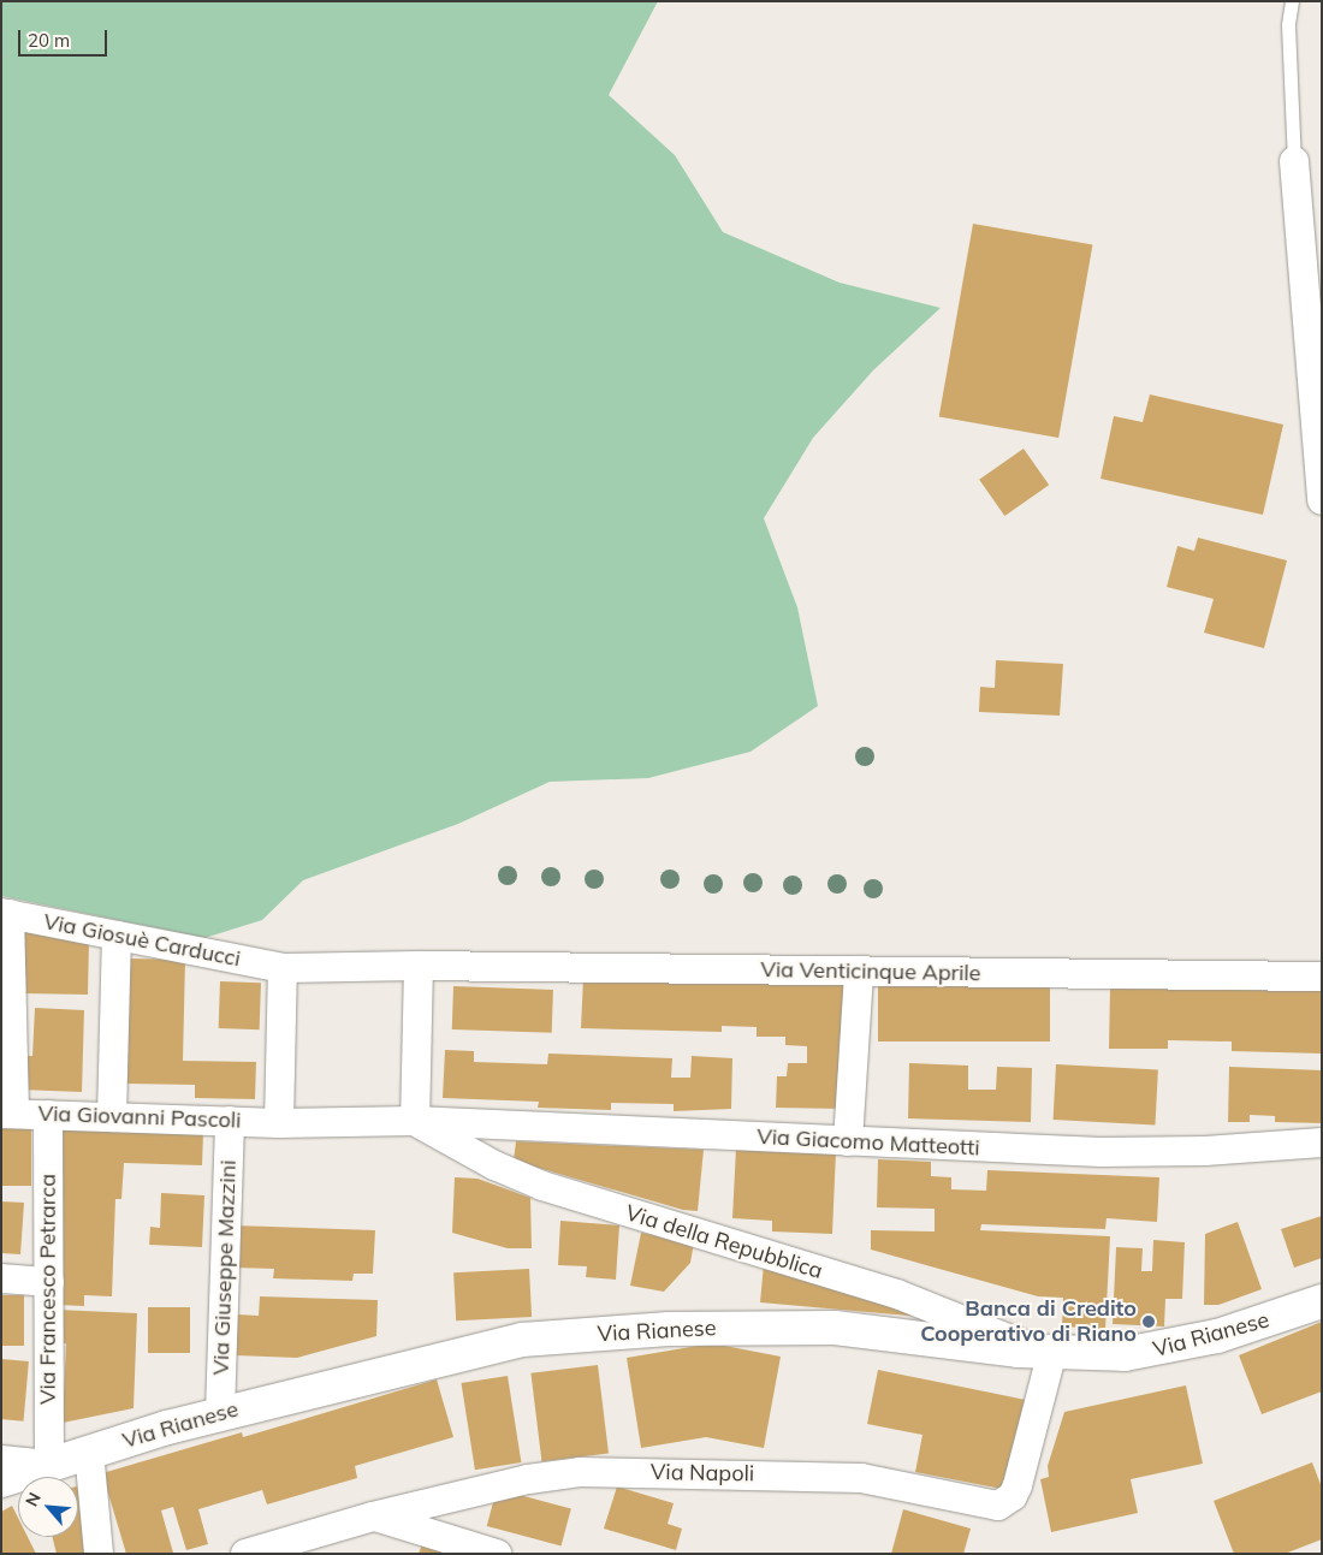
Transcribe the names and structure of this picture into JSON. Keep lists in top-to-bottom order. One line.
{"streets":{"main road":["Via Rianese"],"street":["Via Giosuè Carducci","Via Venticinque Aprile","Via Giovanni Pascoli","Via Giacomo Matteotti","Via della Repubblica","Via Giuseppe Mazzini","Via Francesco Petrarca","Via Napoli"]},"crossings":[["Via Giosuè Carducci","Via Venticinque Aprile"],["Via Giovanni Pascoli","Via Giacomo Matteotti"],["Via Giovanni Pascoli","Via della Repubblica"],["Via Giovanni Pascoli","Via Giuseppe Mazzini"],["Via Giovanni Pascoli","Via Francesco Petrarca"],["Via Giacomo Matteotti","Via della Repubblica"],["Via della Repubblica","Via Rianese"],["Via della Repubblica","Via Napoli"],["Via Giuseppe Mazzini","Via Rianese"],["Via Francesco Petrarca","Via Rianese"],["Via Rianese","Via Napoli"]],"places":["Banca di Credito Cooperativo di Riano"],"scale_bar":"20 m","north":"top left"}
